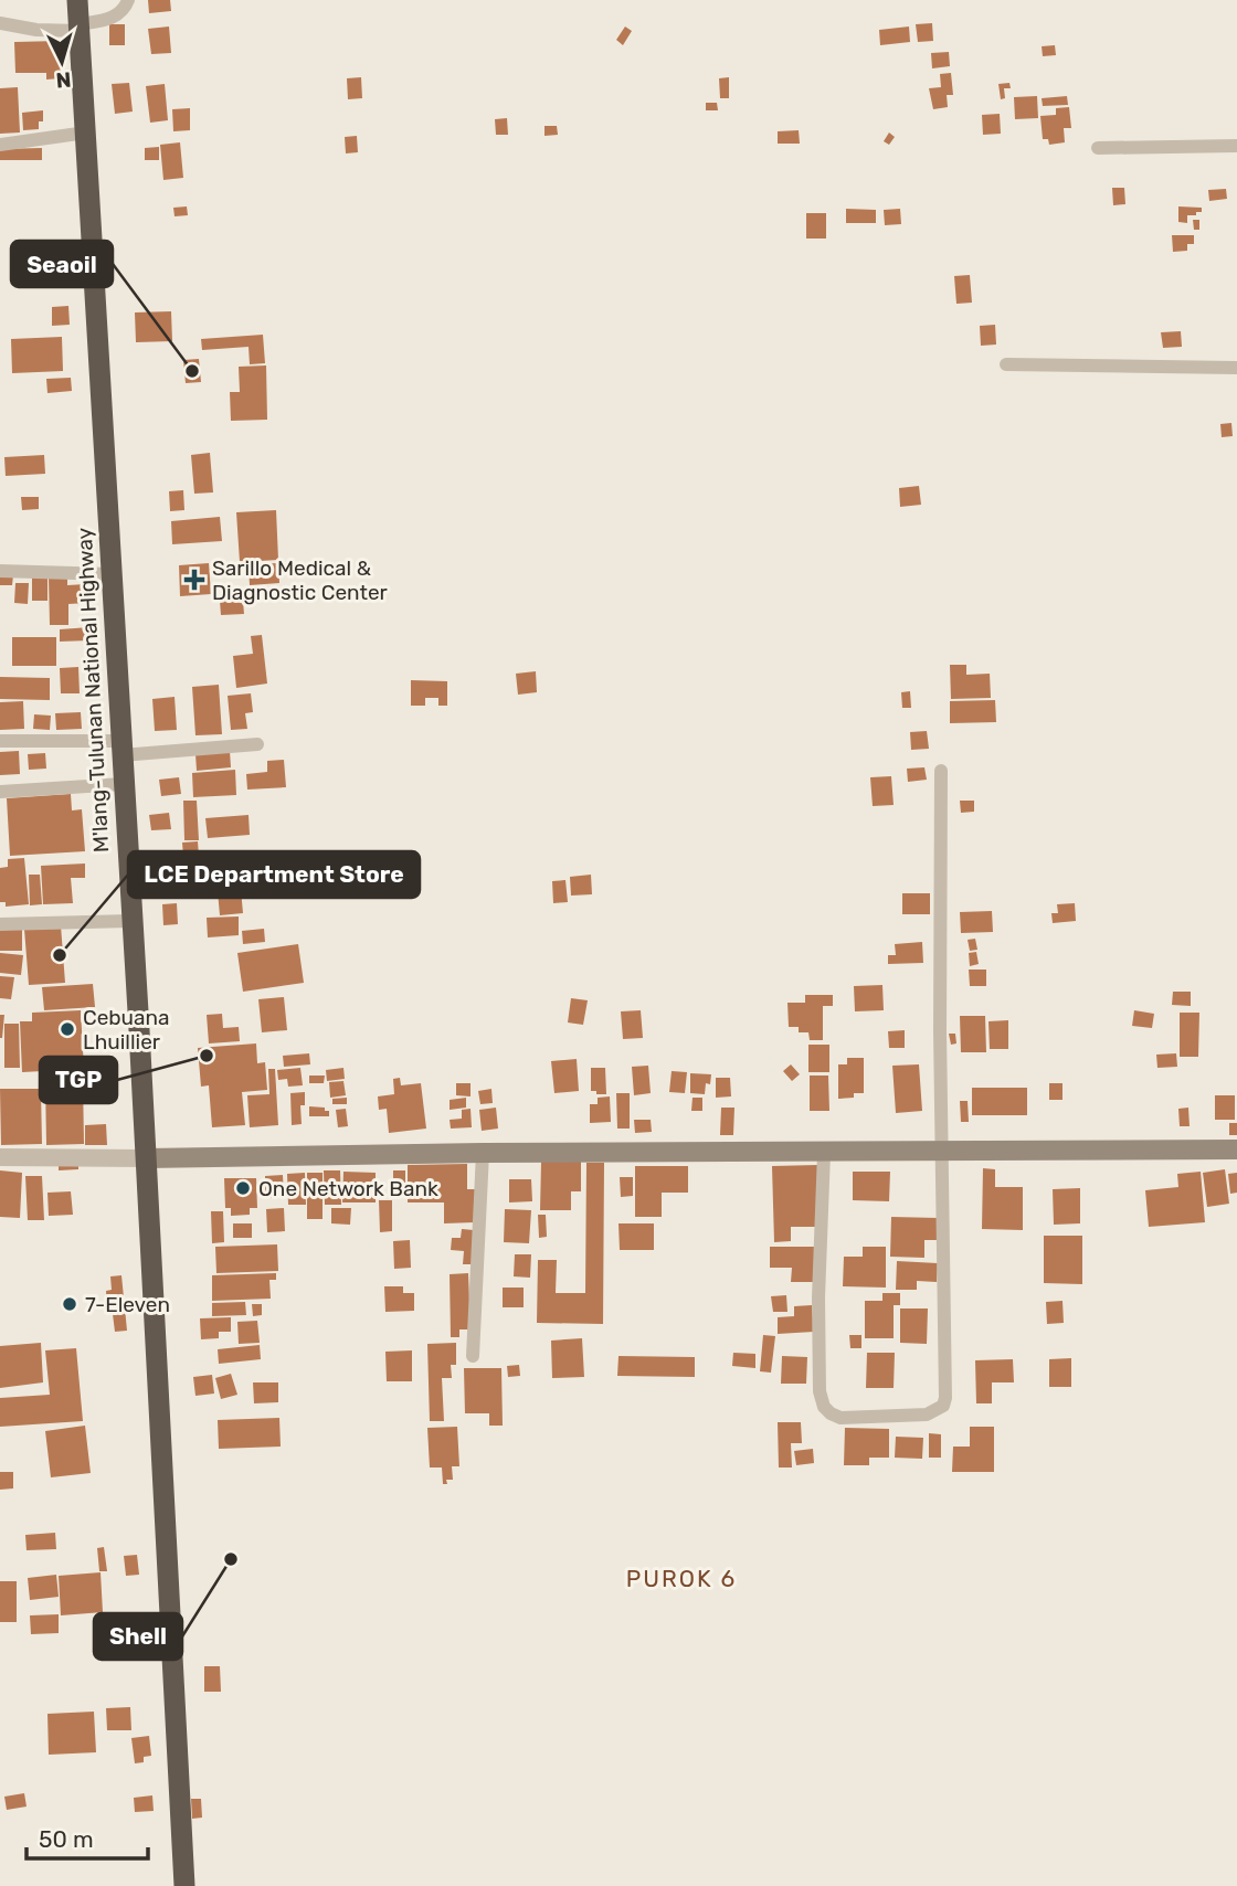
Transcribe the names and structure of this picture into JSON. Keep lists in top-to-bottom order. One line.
{"streets":{"highway":["M'lang-Tulunan National Highway"]},"districts":["PUROK 6"],"places":{"other":["Seaoil","LCE Department Store","Cebuana Lhuillier","TGP","One Network Bank","7-Eleven","Shell"],"health":["Sarillo Medical & Diagnostic Center"]},"scale_bar":"50 m","north":"bottom"}
